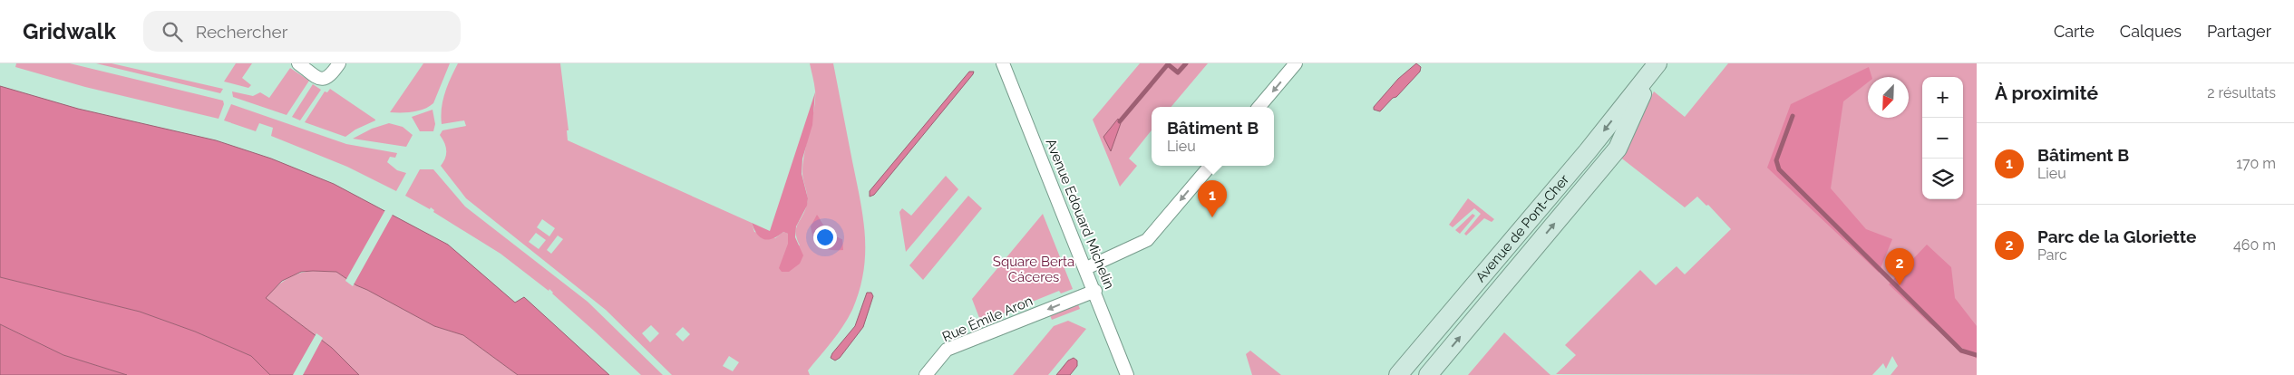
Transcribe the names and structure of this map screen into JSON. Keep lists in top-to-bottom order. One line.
{"streets":{"main road":["Avenue de Pont-Cher"],"street":["Avenue Edouard Michelin","Rue Émile Aron"]},"crossings":[["Avenue Edouard Michelin","Rue Émile Aron"]],"one_way":["Rue Émile Aron"],"parks":["Square Berta Cáceres"],"north":"bottom left","page":{"header":"Gridwalk","search":"Rechercher","nav":["Carte","Calques","Partager"],"heading":["À proximité","2 résultats"],"map_buttons":["+","−"],"popup":["Bâtiment B","Lieu"],"list":[{"mark":"1","name":"Bâtiment B","note":"Lieu","value":"170 m"},{"mark":"2","name":"Parc de la Gloriette","note":"Parc","value":"460 m"}],"pins":["1","2"]}}
